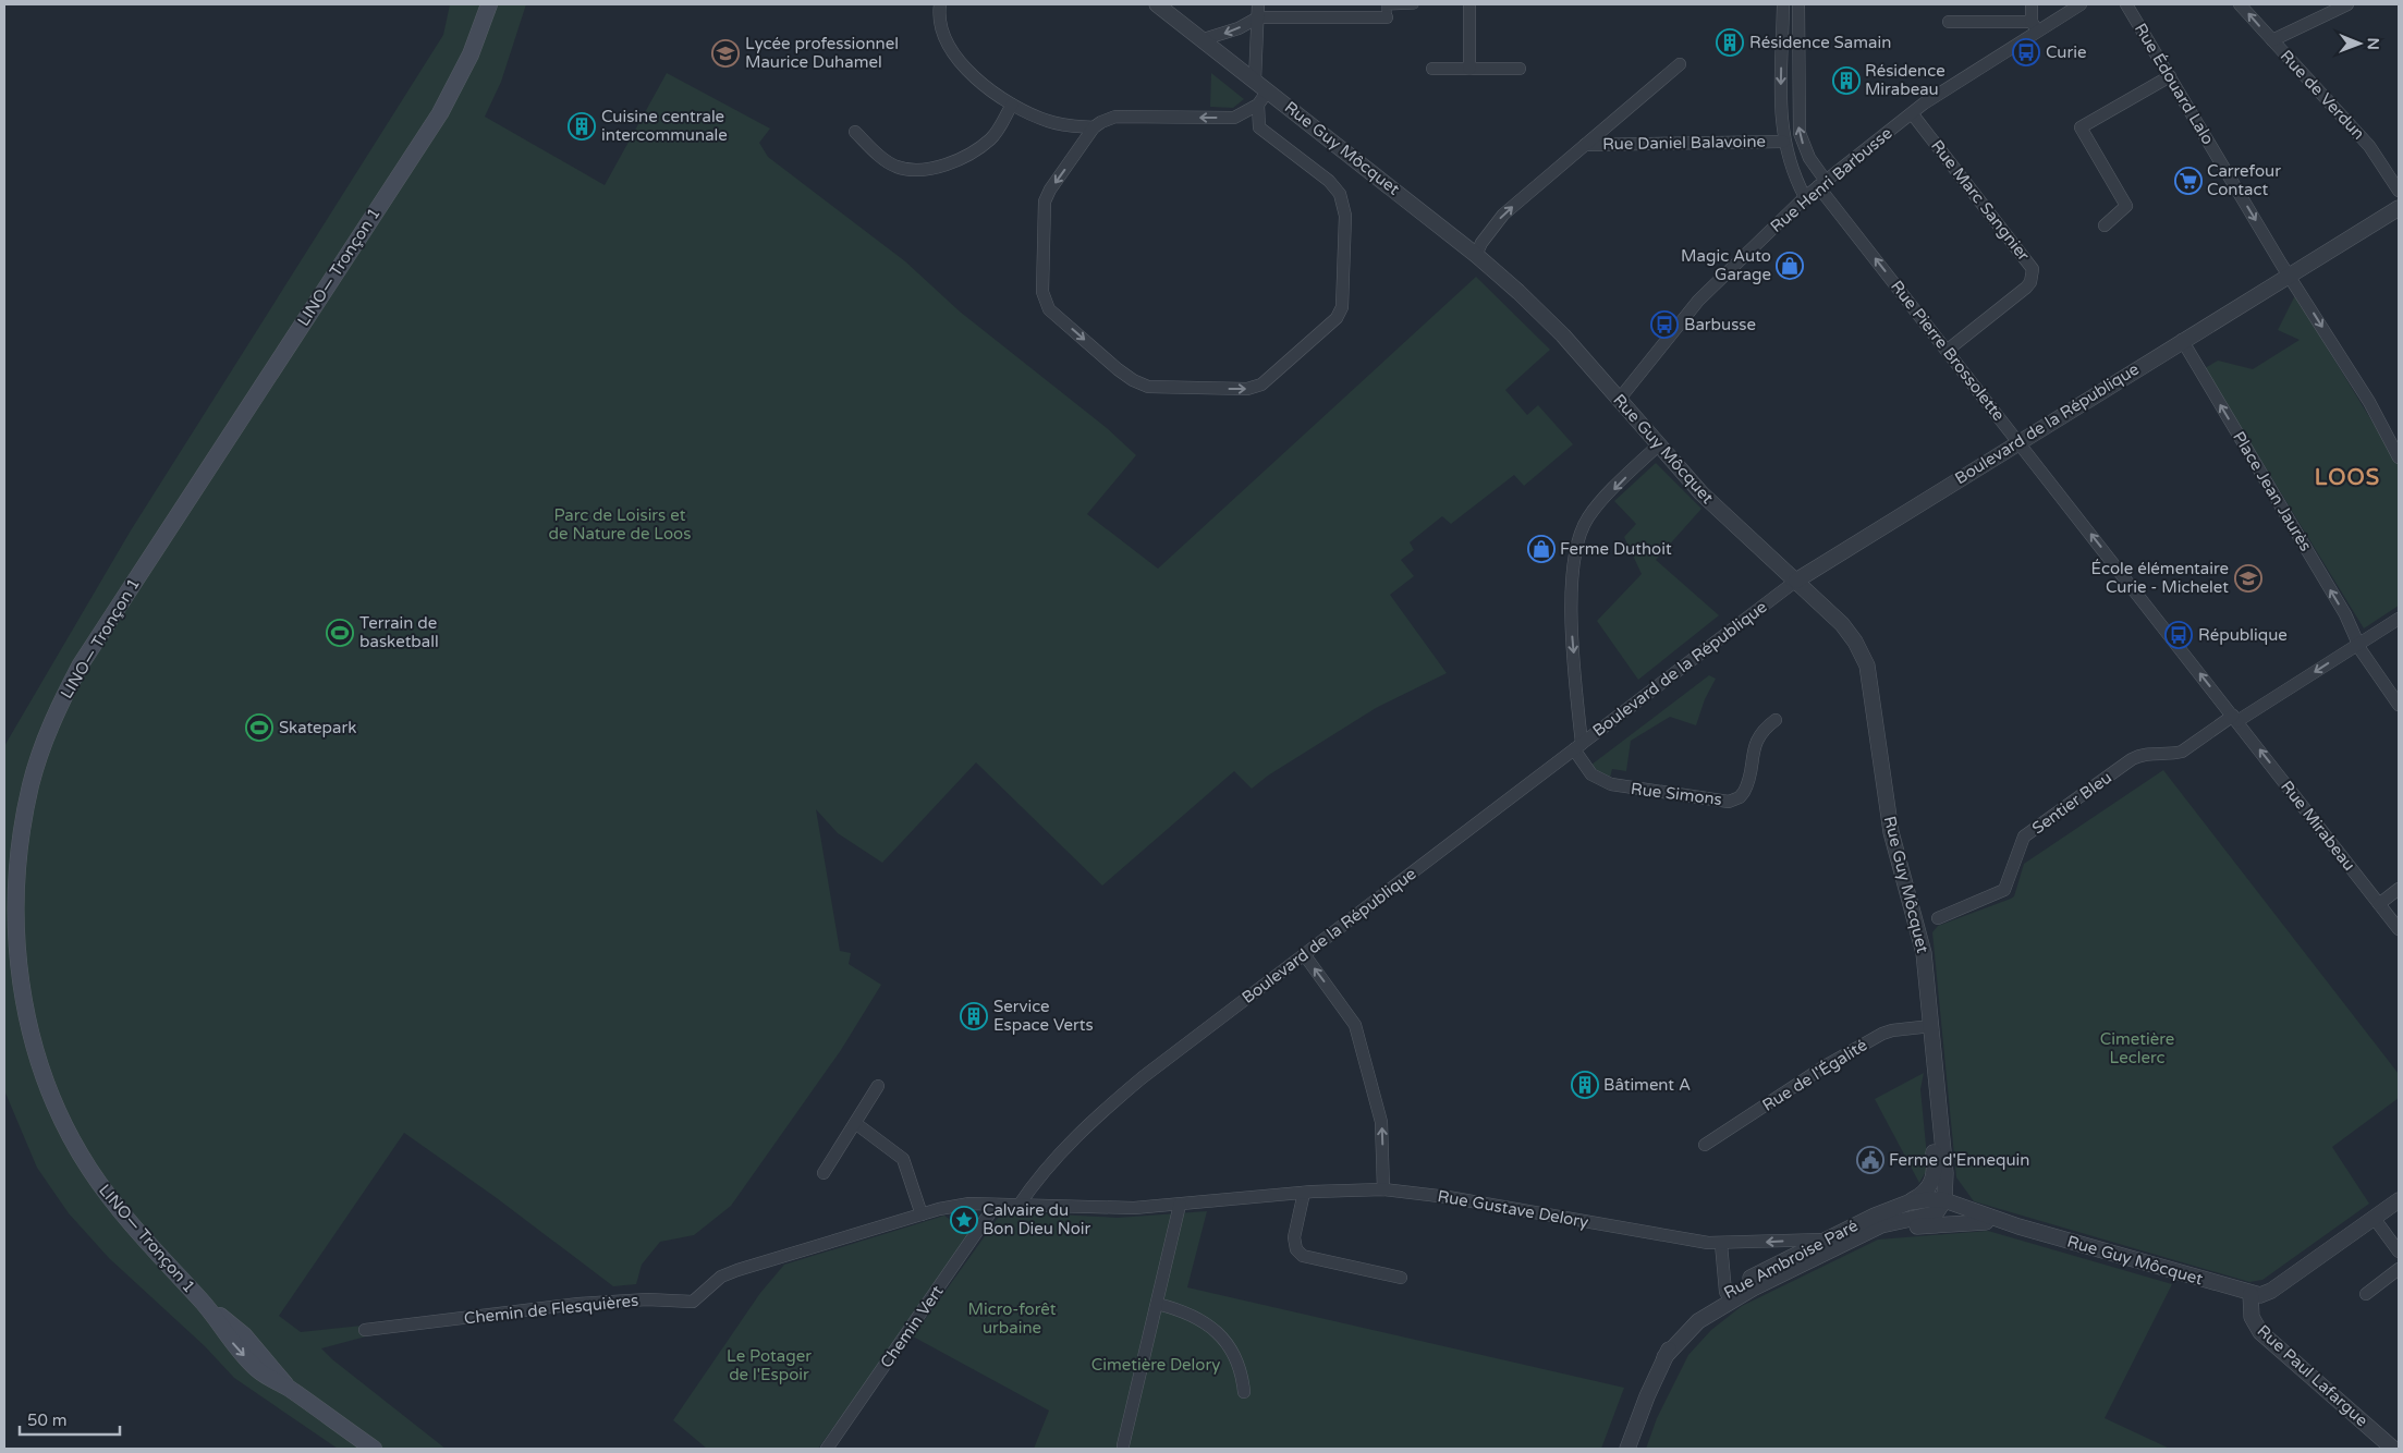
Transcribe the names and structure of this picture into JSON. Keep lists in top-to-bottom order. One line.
{"streets":{"main road":["LINO— Tronçon 1"],"street":["Rue Édouard Lalo","Rue de Verdun","Rue Daniel Balavoine","Rue Guy Môcquet","Rue Henri Barbusse","Rue Marc Sangnier","Rue Pierre Brossolette","Boulevard de la République","Place Jean Jaurès","Rue Simons","Sentier Bleu","Rue Mirabeau","Rue de l'Égalité","Rue Gustave Delory","Rue Ambroise Paré","Chemin de Flesquières","Chemin Vert","Rue Paul Lafargue"]},"crossings":[["Rue Édouard Lalo","Boulevard de la République"],["Rue Daniel Balavoine","Rue Guy Môcquet"],["Rue Guy Môcquet","Rue Henri Barbusse"],["Rue Guy Môcquet","Boulevard de la République"],["Rue Guy Môcquet","Rue de l'Égalité"],["Rue Guy Môcquet","Rue Ambroise Paré"],["Rue Guy Môcquet","Rue Paul Lafargue"],["Rue Henri Barbusse","Rue Marc Sangnier"],["Rue Henri Barbusse","Rue Pierre Brossolette"],["Rue Marc Sangnier","Rue Pierre Brossolette"],["Rue Pierre Brossolette","Boulevard de la République"],["Rue Pierre Brossolette","Sentier Bleu"],["Rue Pierre Brossolette","Rue Mirabeau"],["Boulevard de la République","Place Jean Jaurès"],["Boulevard de la République","Rue Simons"],["Boulevard de la République","Rue Gustave Delory"],["Place Jean Jaurès","Sentier Bleu"],["Sentier Bleu","Rue Mirabeau"],["Rue Gustave Delory","Rue Ambroise Paré"],["Rue Gustave Delory","Chemin de Flesquières"],["Rue Gustave Delory","Chemin Vert"]],"one_way":["Rue Édouard Lalo","Rue Pierre Brossolette","Place Jean Jaurès","Rue Mirabeau"],"districts":["LOOS"],"parks":["Parc de Loisirs et de Nature de Loos","Cimetière Leclerc","Micro-forêt urbaine","Le Potager de l'Espoir","Cimetière Delory"],"places":{"building":["Résidence Samain","Résidence Mirabeau","Cuisine centrale intercommunale","Service Espace Verts","Bâtiment A"],"bus stop":["Curie","Barbusse","République"],"school or university":["Lycée professionnel Maurice Duhamel","École élémentaire Curie - Michelet"],"supermarket":["Carrefour Contact"],"shop":["Magic Auto Garage","Ferme Duthoit"],"sports":["Terrain de basketball","Skatepark"],"public building":["Ferme d'Ennequin"],"place":["Calvaire du Bon Dieu Noir"]},"scale_bar":"50 m","north":"right"}
